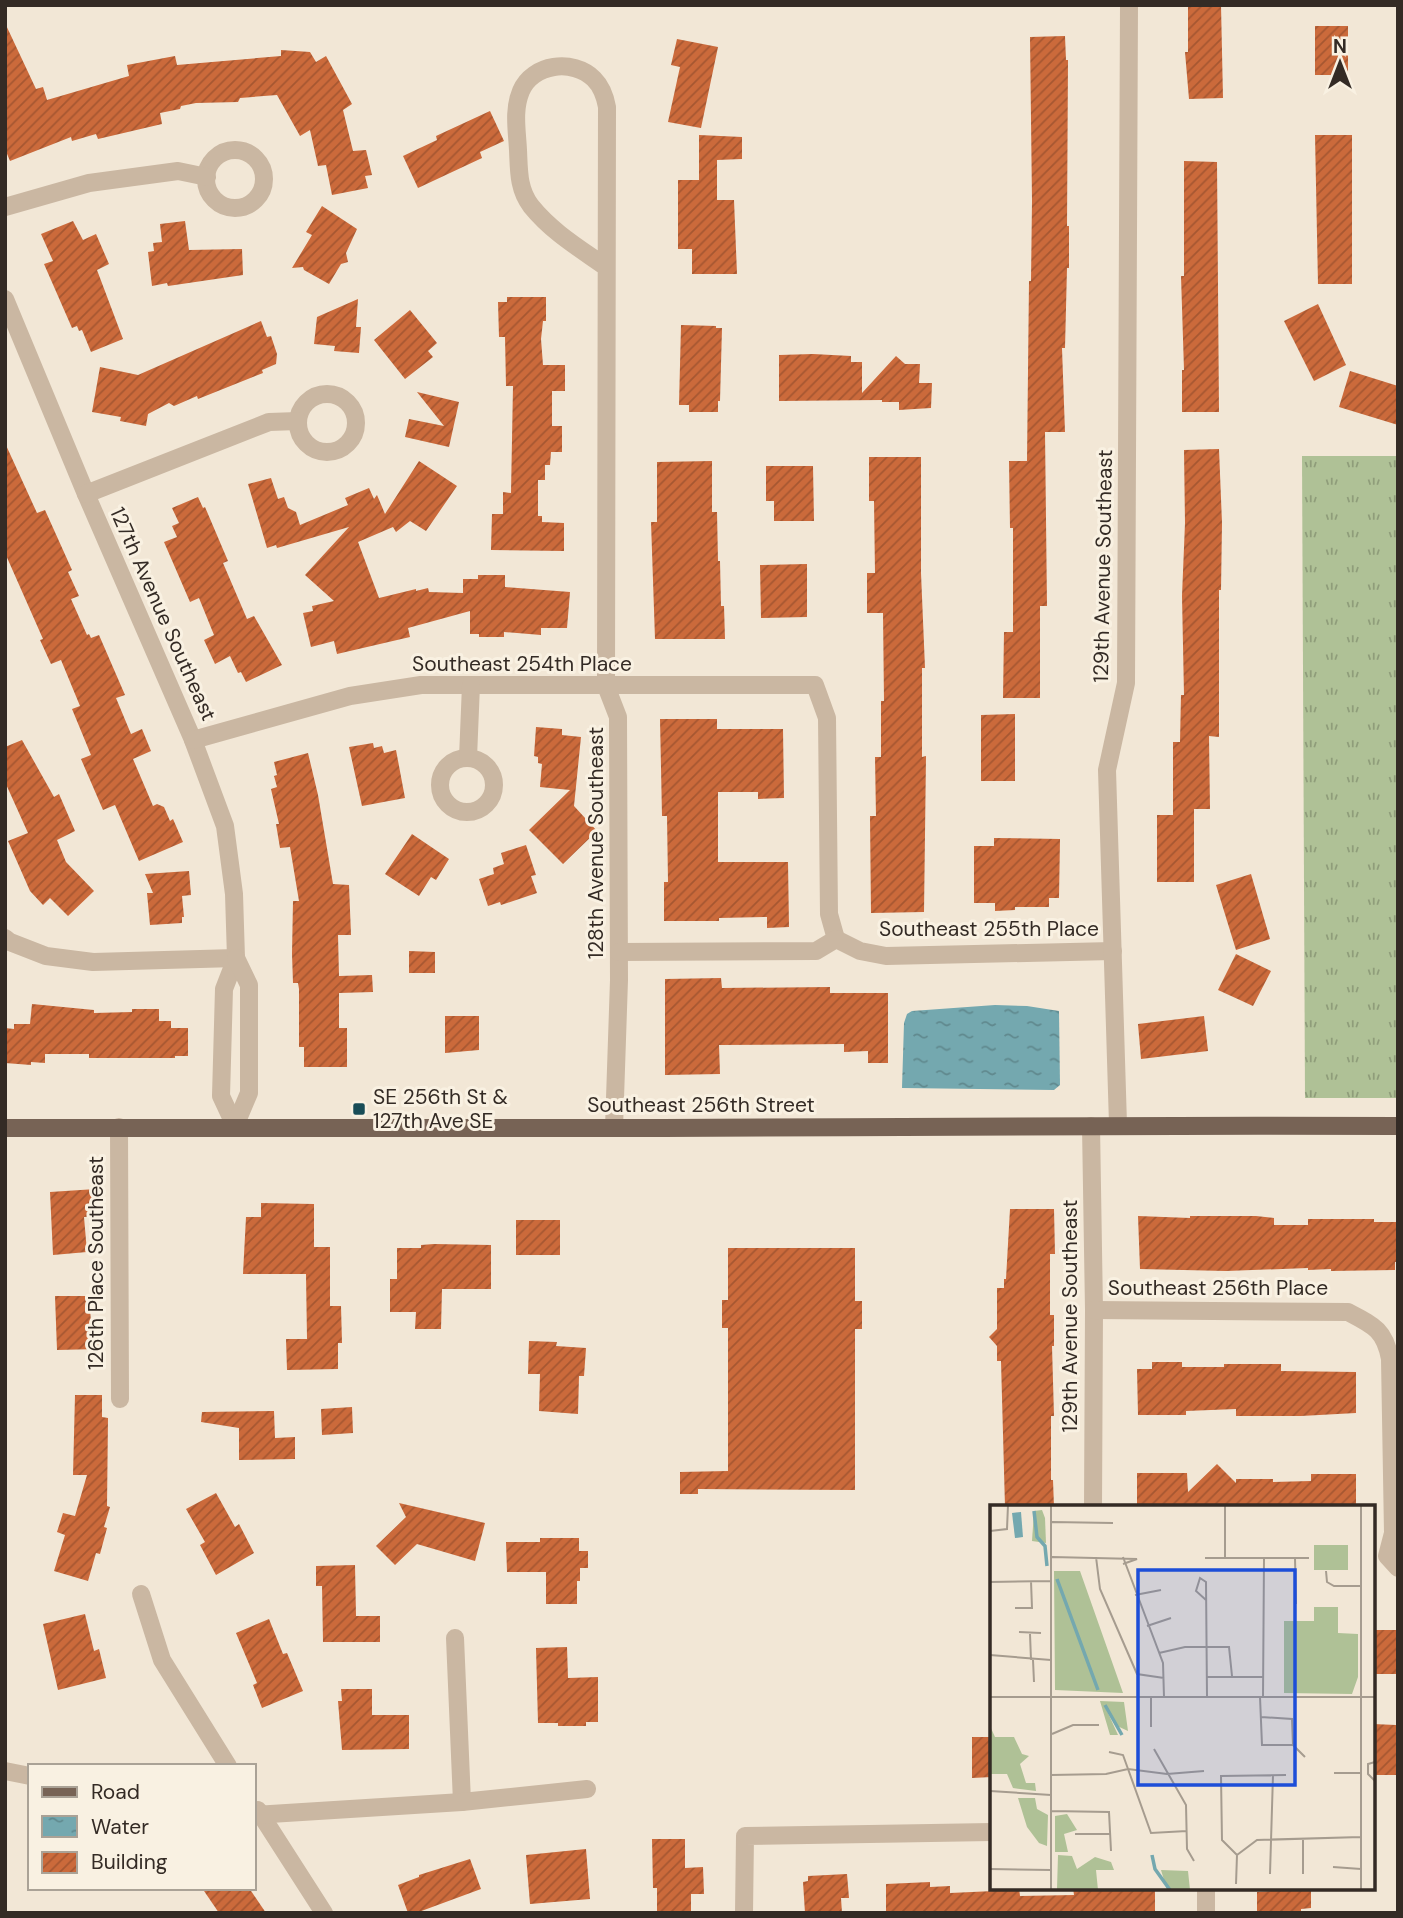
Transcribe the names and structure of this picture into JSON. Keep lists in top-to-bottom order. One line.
{"streets":{"main road":["Southeast 256th Street"],"street":["129th Avenue Southeast","127th Avenue Southeast","Southeast 254th Place","128th Avenue Southeast","Southeast 255th Place","126th Place Southeast","Southeast 256th Place"]},"crossings":[["129th Avenue Southeast","Southeast 255th Place"],["129th Avenue Southeast","Southeast 256th Street"],["129th Avenue Southeast","Southeast 256th Place"],["127th Avenue Southeast","Southeast 254th Place"],["127th Avenue Southeast","Southeast 256th Street"],["Southeast 254th Place","128th Avenue Southeast"],["Southeast 254th Place","Southeast 255th Place"],["128th Avenue Southeast","Southeast 256th Street"],["Southeast 256th Street","126th Place Southeast"]],"places":{"transit":["SE 256th St & 127th Ave SE"]},"legend":["Road","Water","Building"],"north":"top"}
